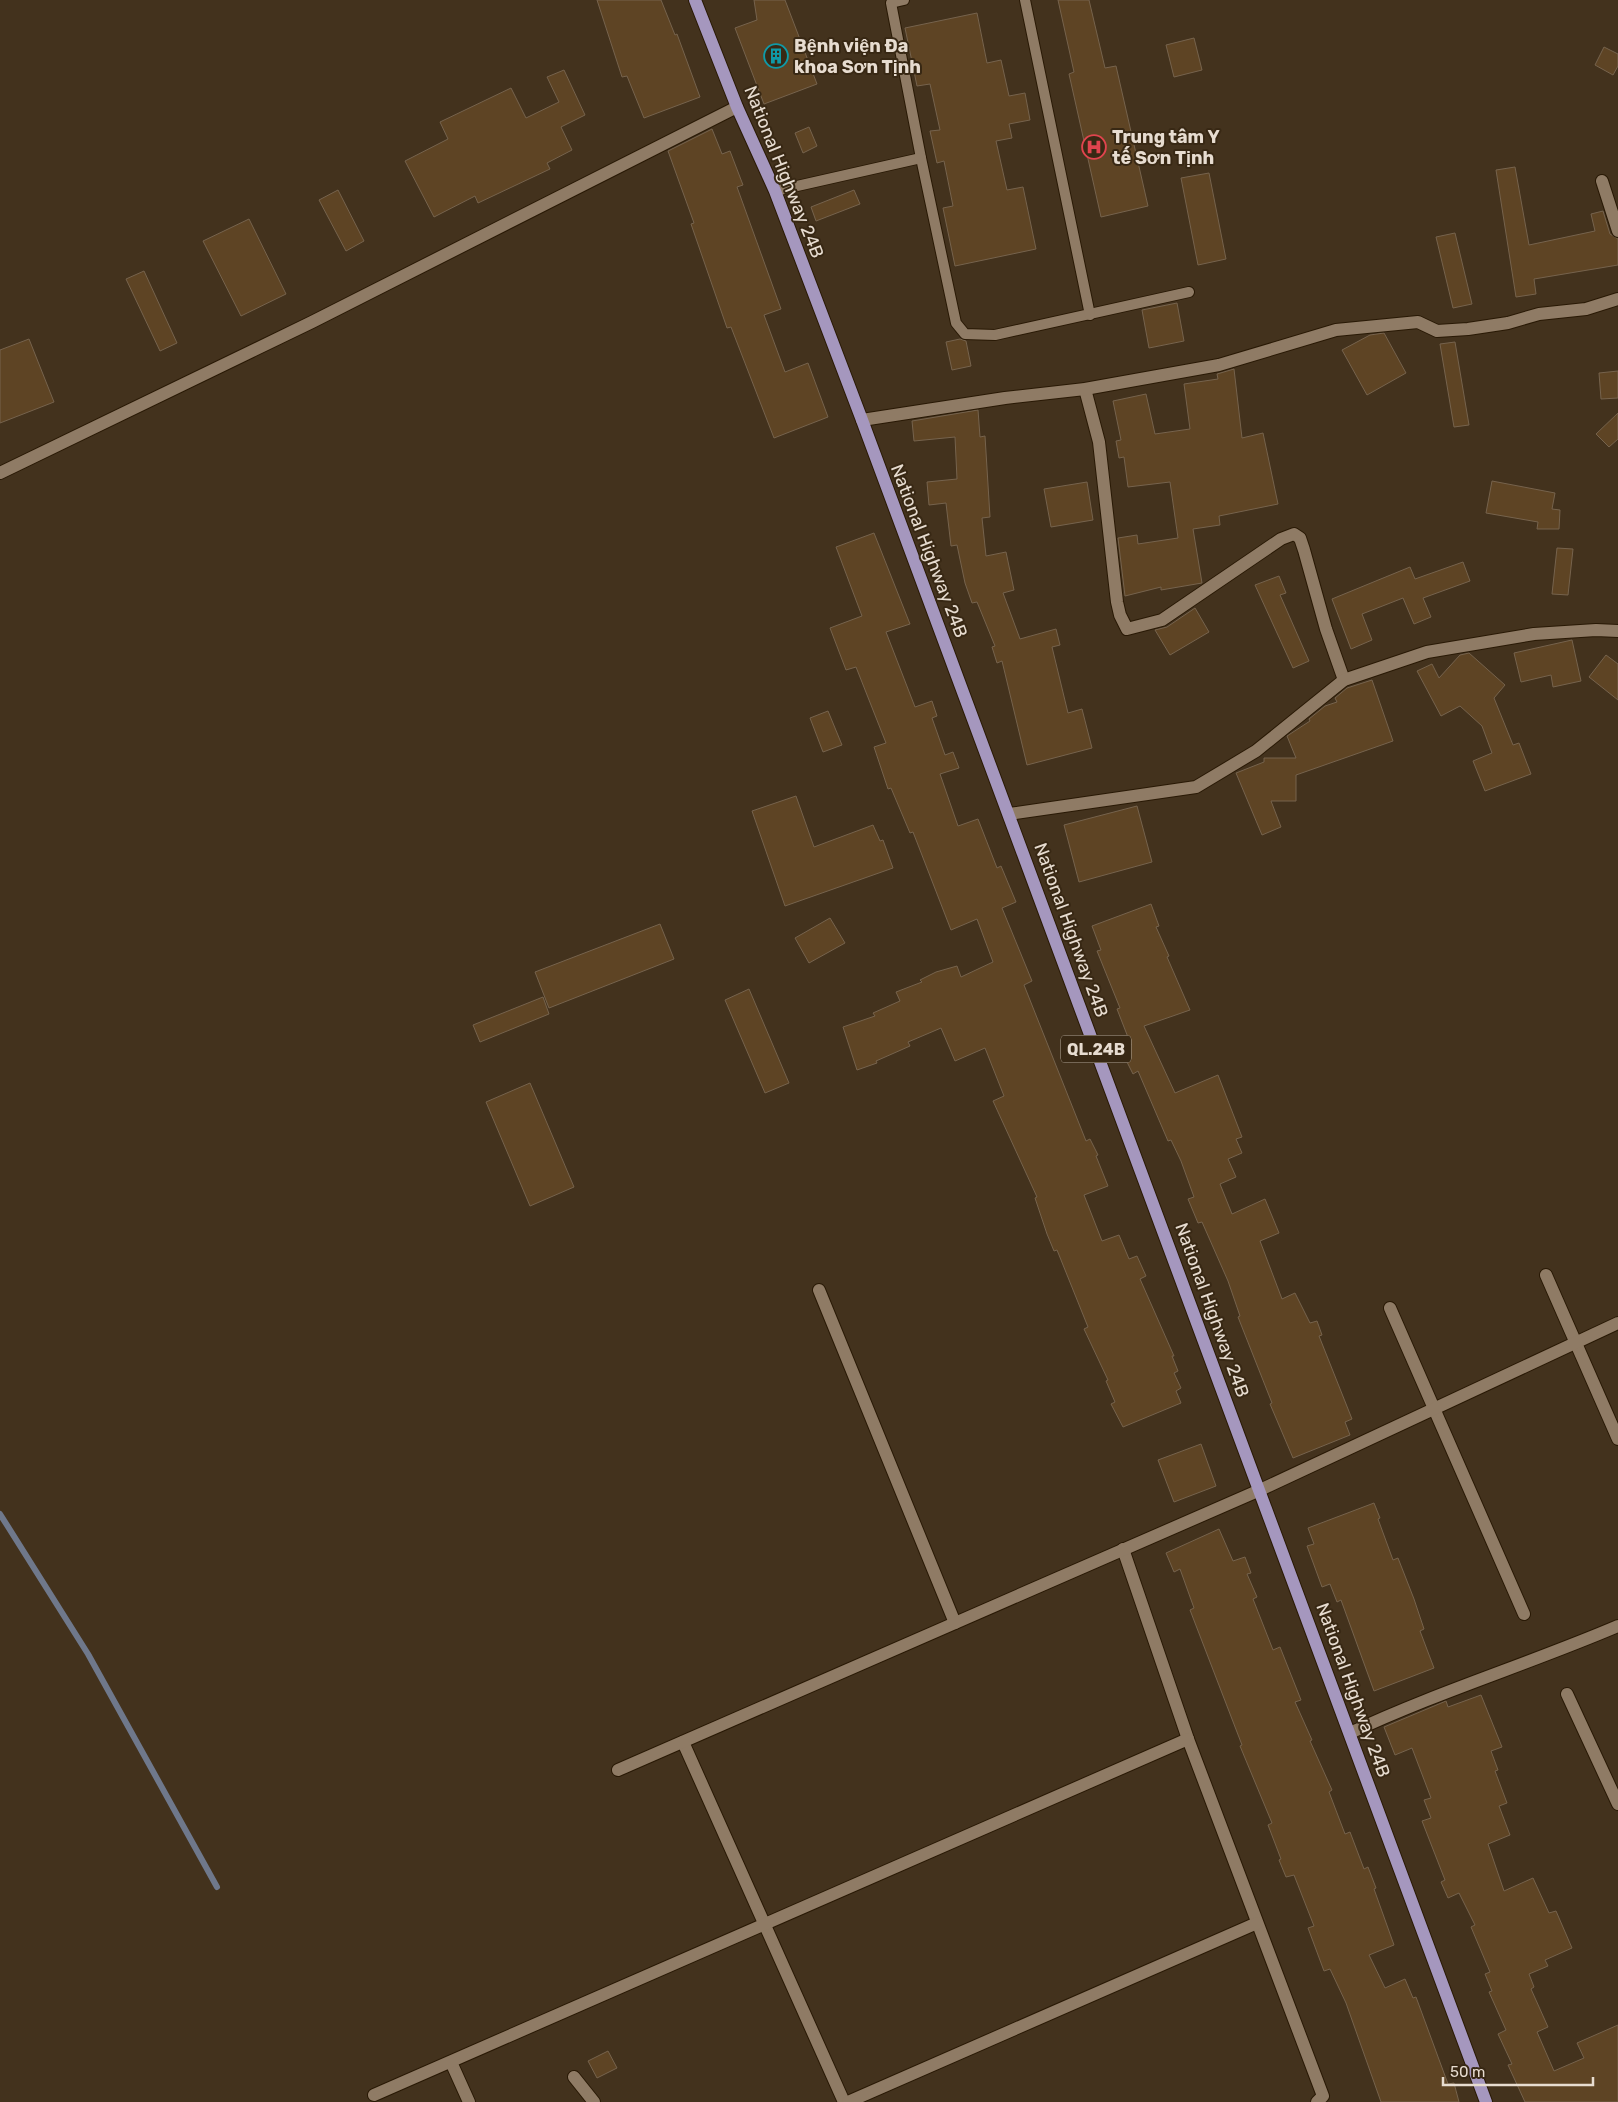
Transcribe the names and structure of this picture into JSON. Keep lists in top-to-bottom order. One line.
{"streets":{"main road":["National Highway 24B","QL.24B"]},"places":{"building":["Bệnh viện Đa khoa Sơn Tịnh"],"hospital":["Trung tâm Y tế Sơn Tịnh"]},"scale_bar":"50 m"}
